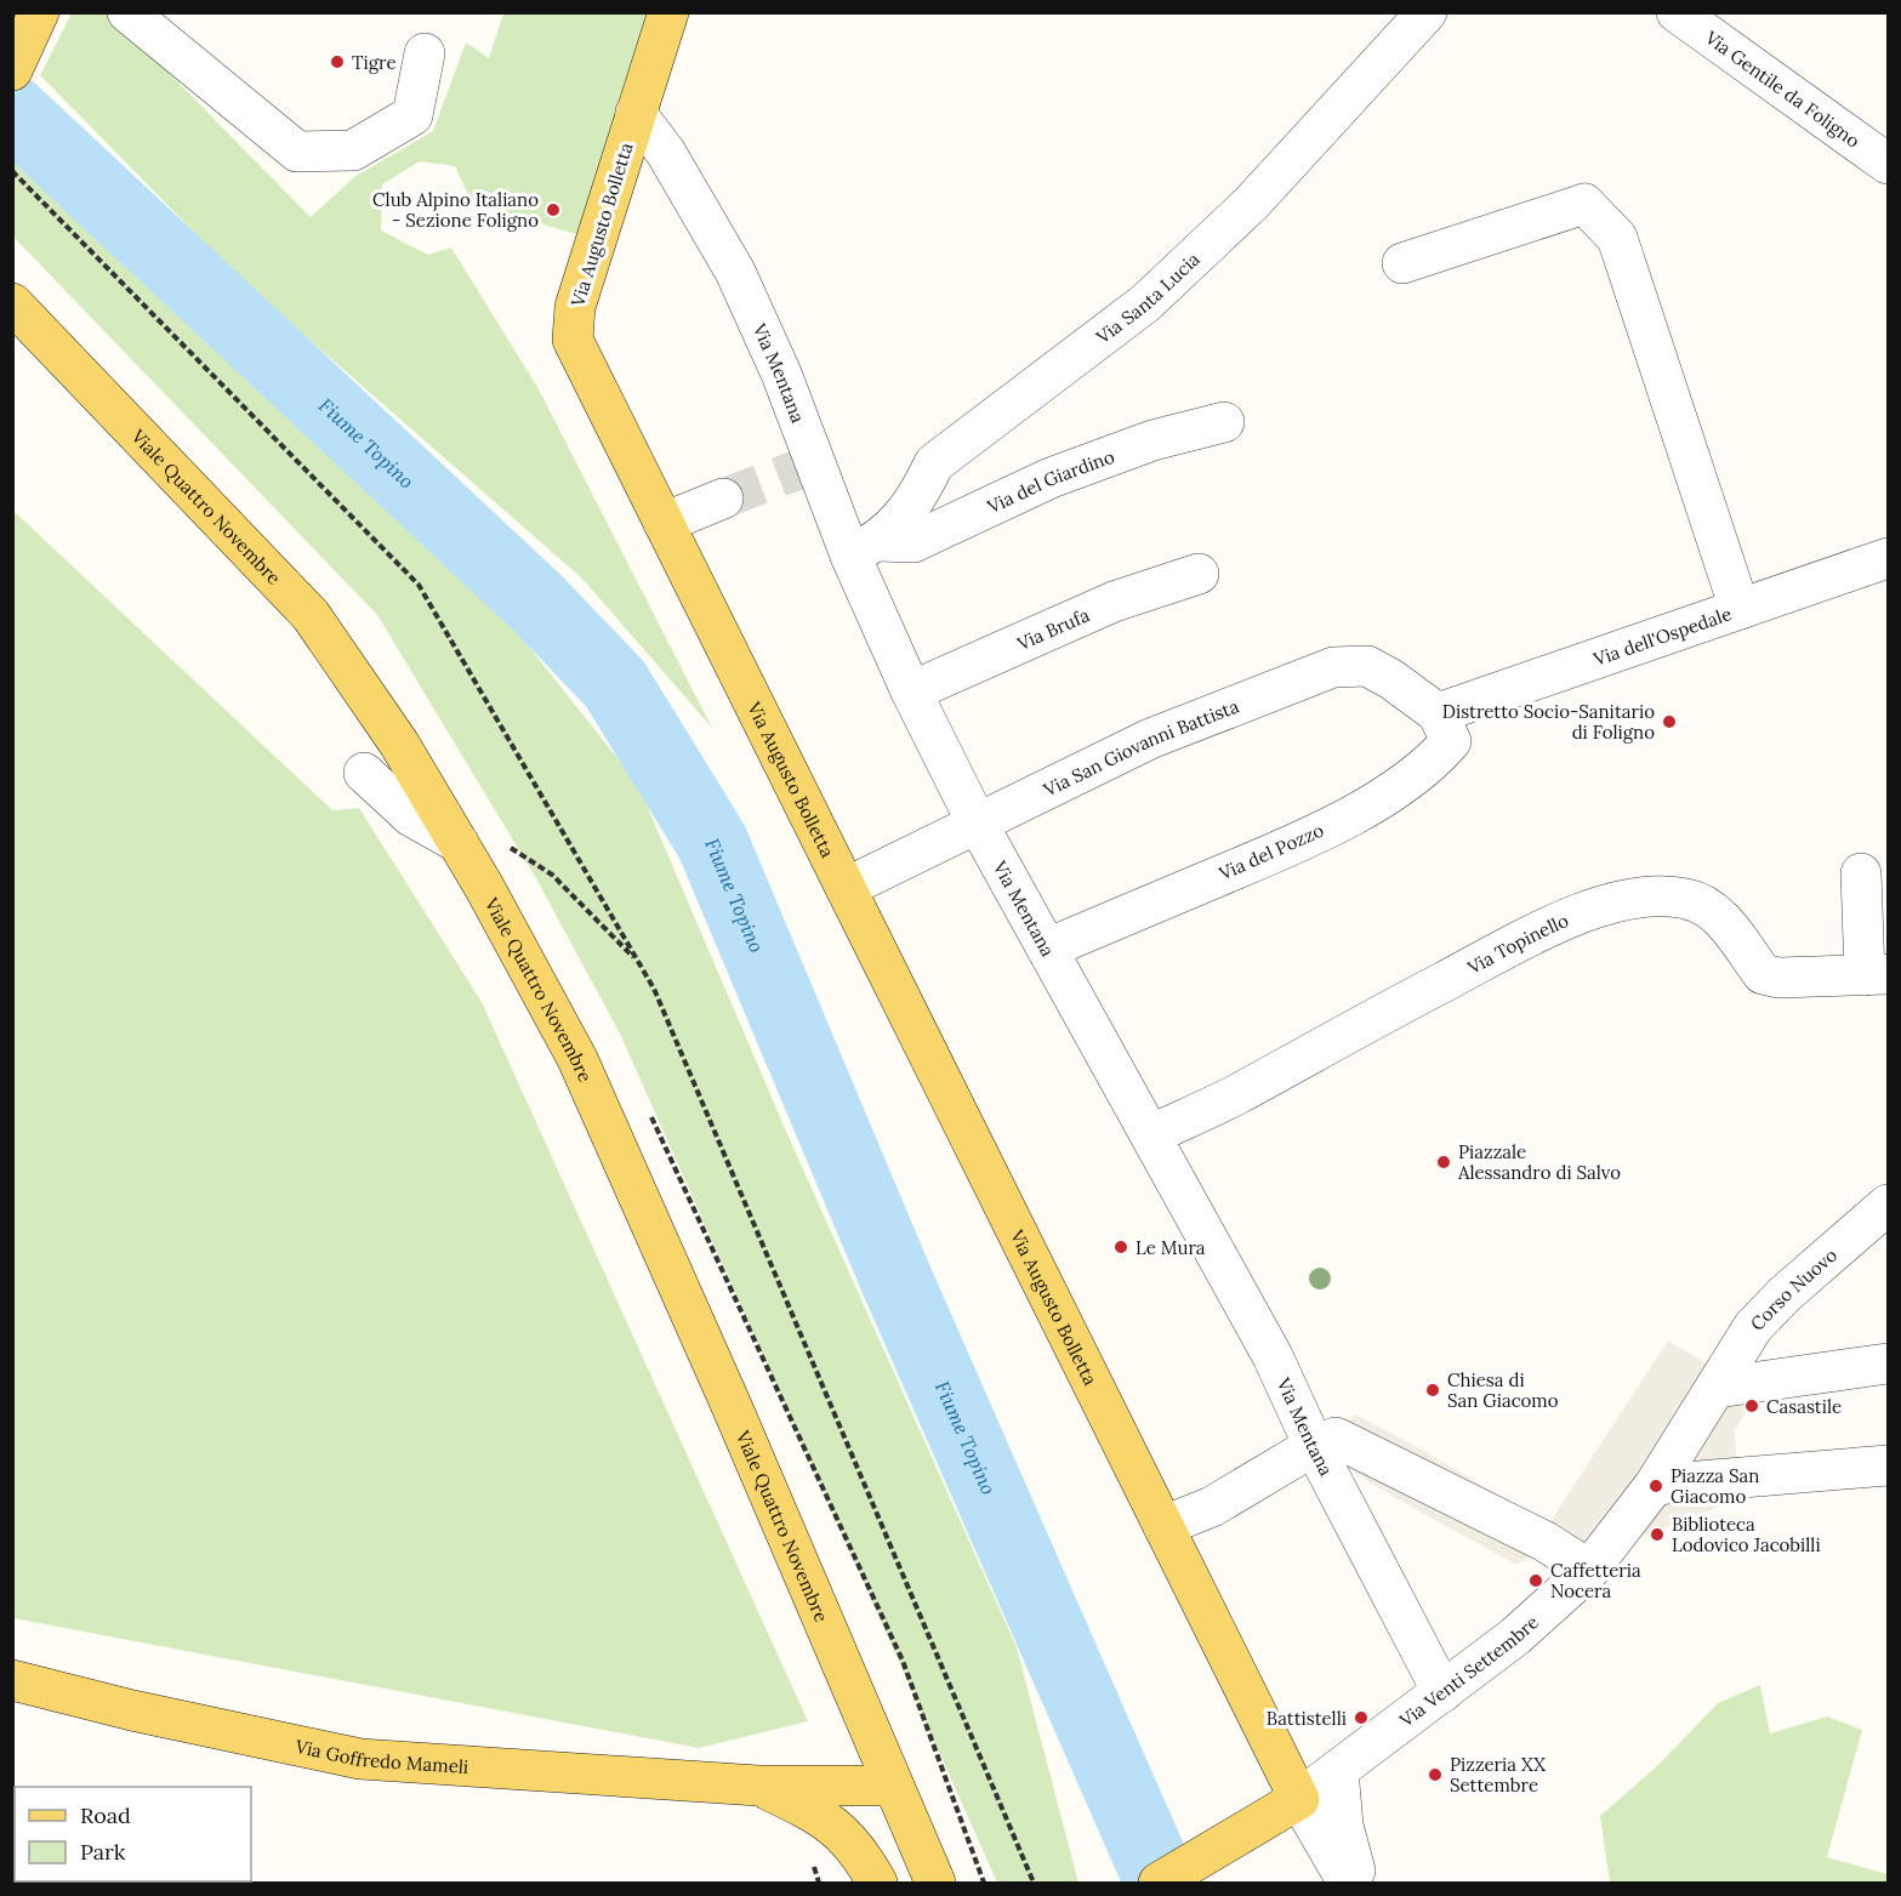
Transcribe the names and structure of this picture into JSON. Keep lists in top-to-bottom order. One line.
{"streets":{"main road":["Via Augusto Bolletta","Viale Quattro Novembre","Via Venti Settembre","Via Goffredo Mameli"],"street":["Via Gentile da Foligno","Via Santa Lucia","Via Mentana","Via del Giardino","Via Brufa","Via dell'Ospedale","Via San Giovanni Battista","Via del Pozzo","Via Topinello","Corso Nuovo"]},"crossings":[["Via Augusto Bolletta","Via Mentana"],["Via Augusto Bolletta","Via San Giovanni Battista"],["Via Augusto Bolletta","Via Venti Settembre"],["Via Santa Lucia","Via Mentana"],["Via Santa Lucia","Via del Giardino"],["Via Mentana","Via del Giardino"],["Via Mentana","Via Brufa"],["Via Mentana","Via San Giovanni Battista"],["Via Mentana","Via del Pozzo"],["Via Mentana","Via Topinello"],["Via Mentana","Via Venti Settembre"],["Viale Quattro Novembre","Via Goffredo Mameli"],["Via dell'Ospedale","Via San Giovanni Battista"],["Via dell'Ospedale","Via del Pozzo"],["Via San Giovanni Battista","Via del Pozzo"],["Corso Nuovo","Via Venti Settembre"]],"water":["Fiume Topino"],"places":["Tigre","Club Alpino Italiano - Sezione Foligno","Distretto Socio-Sanitario di Foligno","Piazzale Alessandro di Salvo","Le Mura","Chiesa di San Giacomo","Casastile","Piazza San Giacomo","Biblioteca Lodovico Jacobilli","Caffetteria Nocera","Battistelli","Pizzeria XX Settembre"],"legend":["Road","Park"]}
